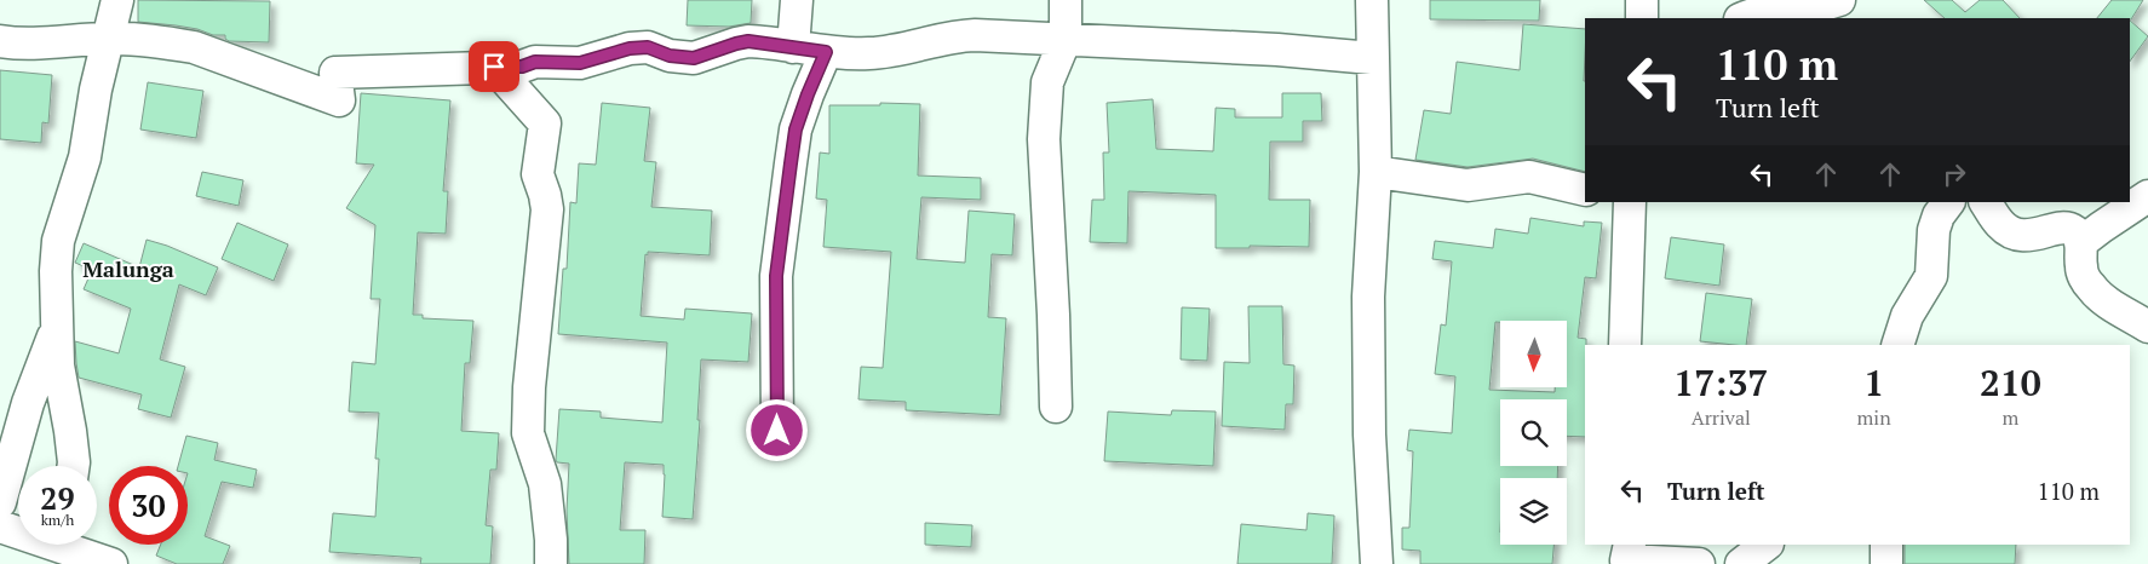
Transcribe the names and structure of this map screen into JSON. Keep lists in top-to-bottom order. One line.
{"districts":["Malunga"],"north":"bottom","page":{"turn":["110 m","Turn left"],"eta":["17:37","Arrival","1","min","210","m"],"list":[{"name":"Turn left","value":"110 m"}],"speed":"29 km/h","limit":"30"}}
